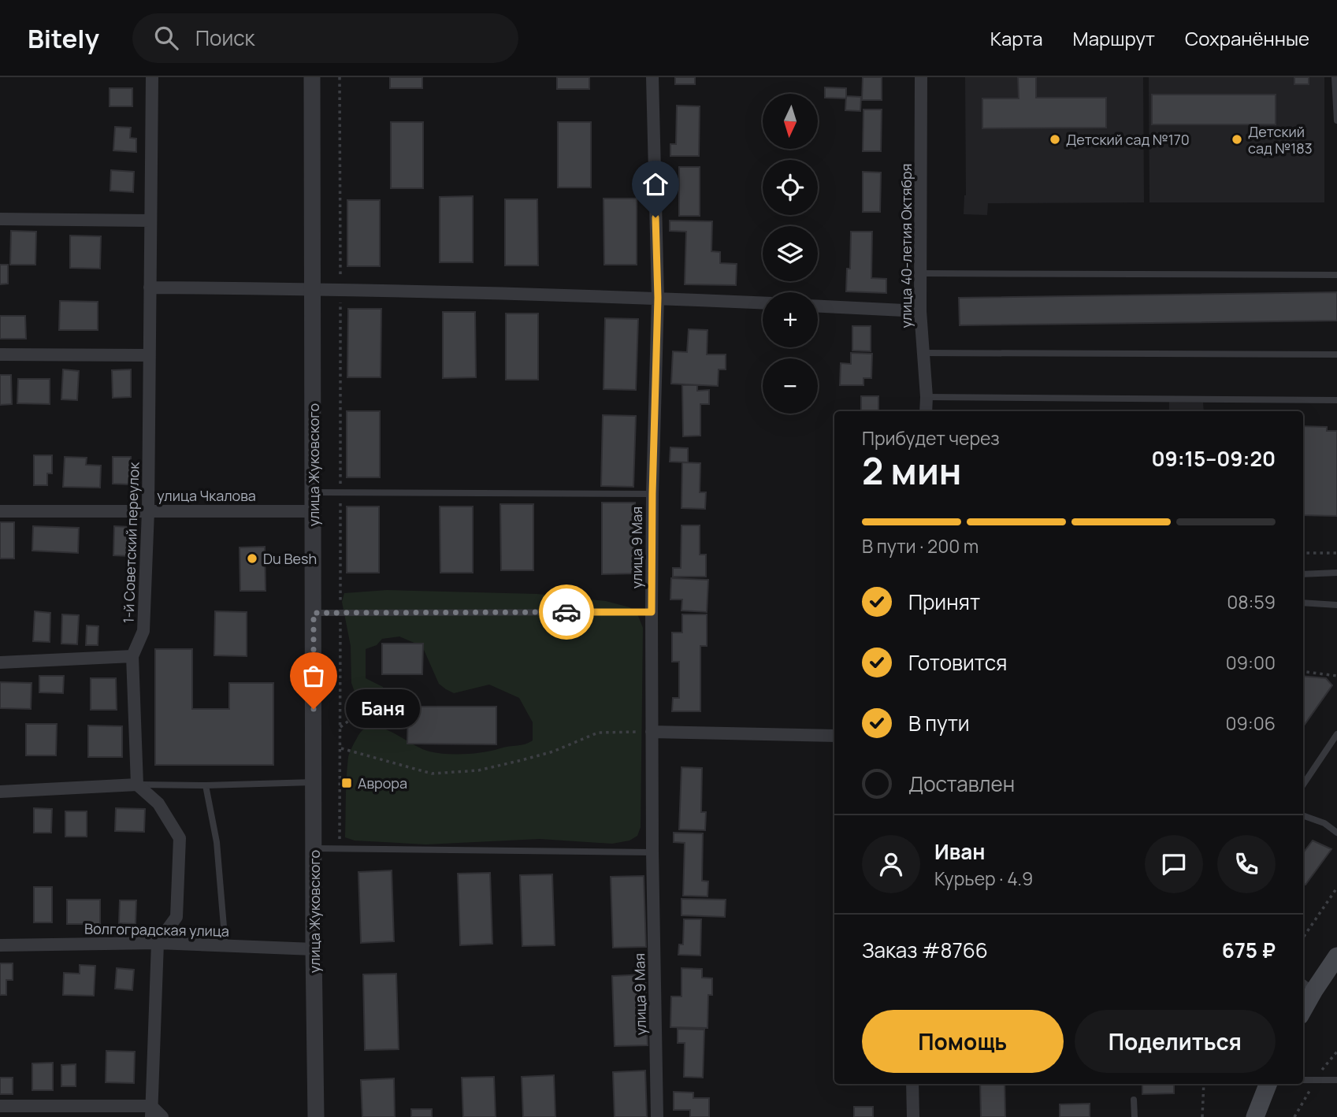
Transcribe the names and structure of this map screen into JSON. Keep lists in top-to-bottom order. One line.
{"streets":{"street":["улица 40-летия Октября","улица Жуковского","улица Чкалова","1-й Советский переулок","улица 9 Мая","Волгоградская улица"]},"crossings":[["улица Жуковского","улица Чкалова"],["улица Жуковского","Волгоградская улица"],["улица Чкалова","1-й Советский переулок"]],"places":{"other":["Детский сад №170","Детский сад №183","Du Besh","Баня"],"transit":["Аврора"]},"north":"bottom","page":{"header":"Bitely","search":"Поиск","nav":["Карта","Маршрут","Сохранённые"],"map_buttons":["+","−"],"heading":["2 мин","Прибудет через","09:15–09:20"],"panel":["Иван","Курьер · 4.9","Заказ #8766","675 ₽"],"bar":"В пути · 200 m","list":[["Принят","08:59"],["Готовится","09:00"],["В пути","09:06"],"Доставлен"],"bubble":"Баня","buttons":["Помощь","Поделиться"]}}
